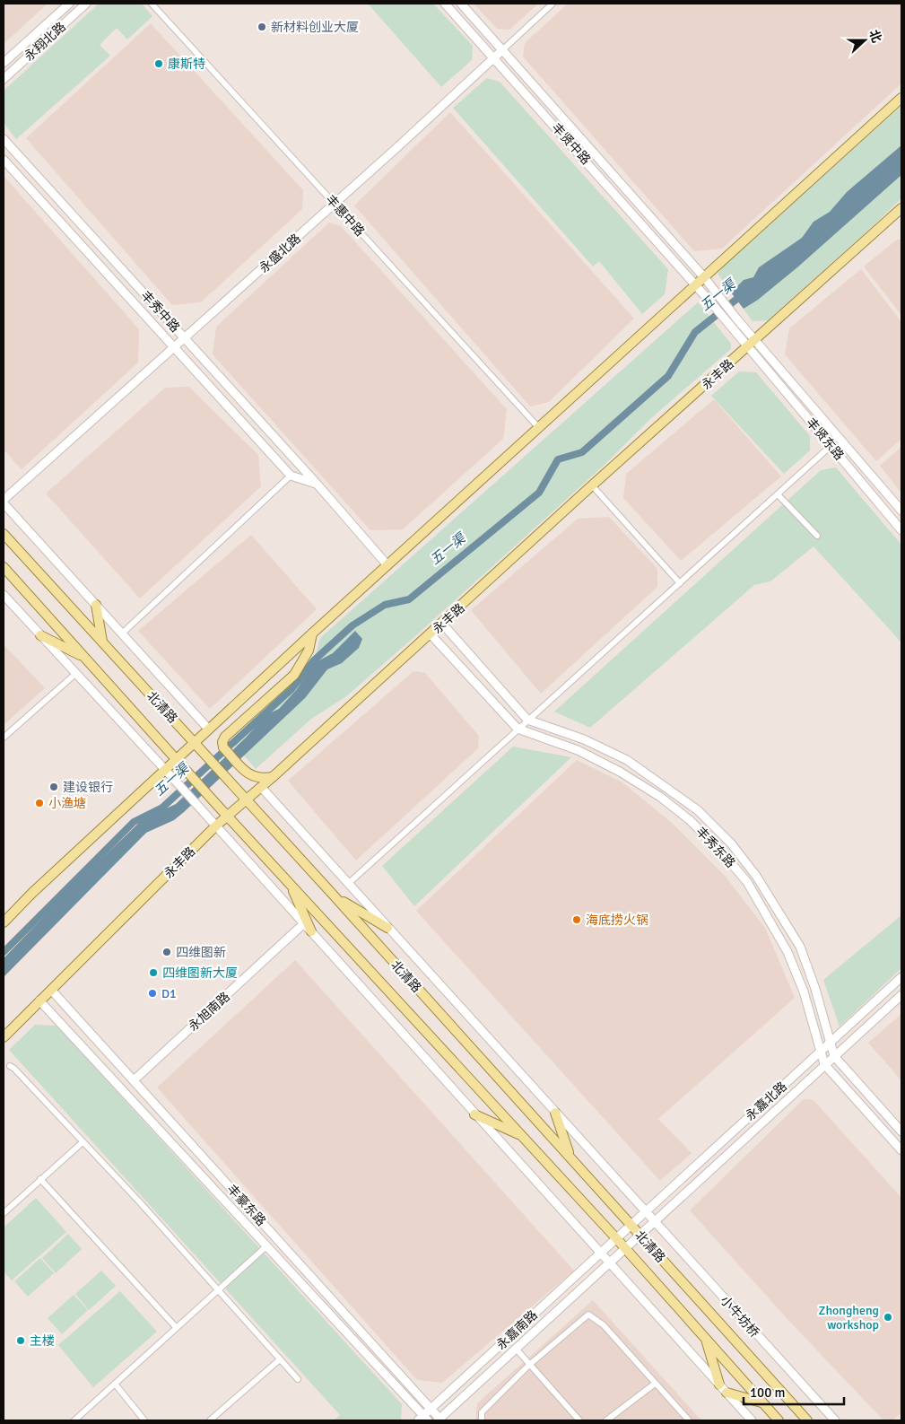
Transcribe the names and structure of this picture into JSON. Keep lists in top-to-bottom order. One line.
{"streets":{"main road":["永丰路","北清路"],"street":["永翔北路","丰贤中路","丰惠中路","永盛北路","丰秀中路","丰贤东路","丰秀东路","永旭南路","永嘉北路","丰豪东路","小牛坊桥","永嘉南路"]},"crossings":[["丰贤中路","永盛北路"],["丰贤中路","永丰路"],["丰贤中路","丰贤东路"],["丰惠中路","永盛北路"],["永盛北路","丰秀中路"],["永丰路","丰贤东路"],["永丰路","北清路"],["永丰路","丰秀东路"],["永丰路","丰豪东路"],["北清路","永嘉北路"],["北清路","小牛坊桥"],["北清路","永嘉南路"],["丰秀东路","永嘉北路"],["永旭南路","丰豪东路"],["永嘉北路","小牛坊桥"],["永嘉北路","永嘉南路"],["丰豪东路","永嘉南路"]],"water":["五一渠"],"places":["新材料创业大厦","康斯特","建设银行","小渔塘","海底捞火锅","四维图新","四维图新大厦","D1","Zhongheng workshop","主楼"],"scale_bar":"100 m","north":"right"}
